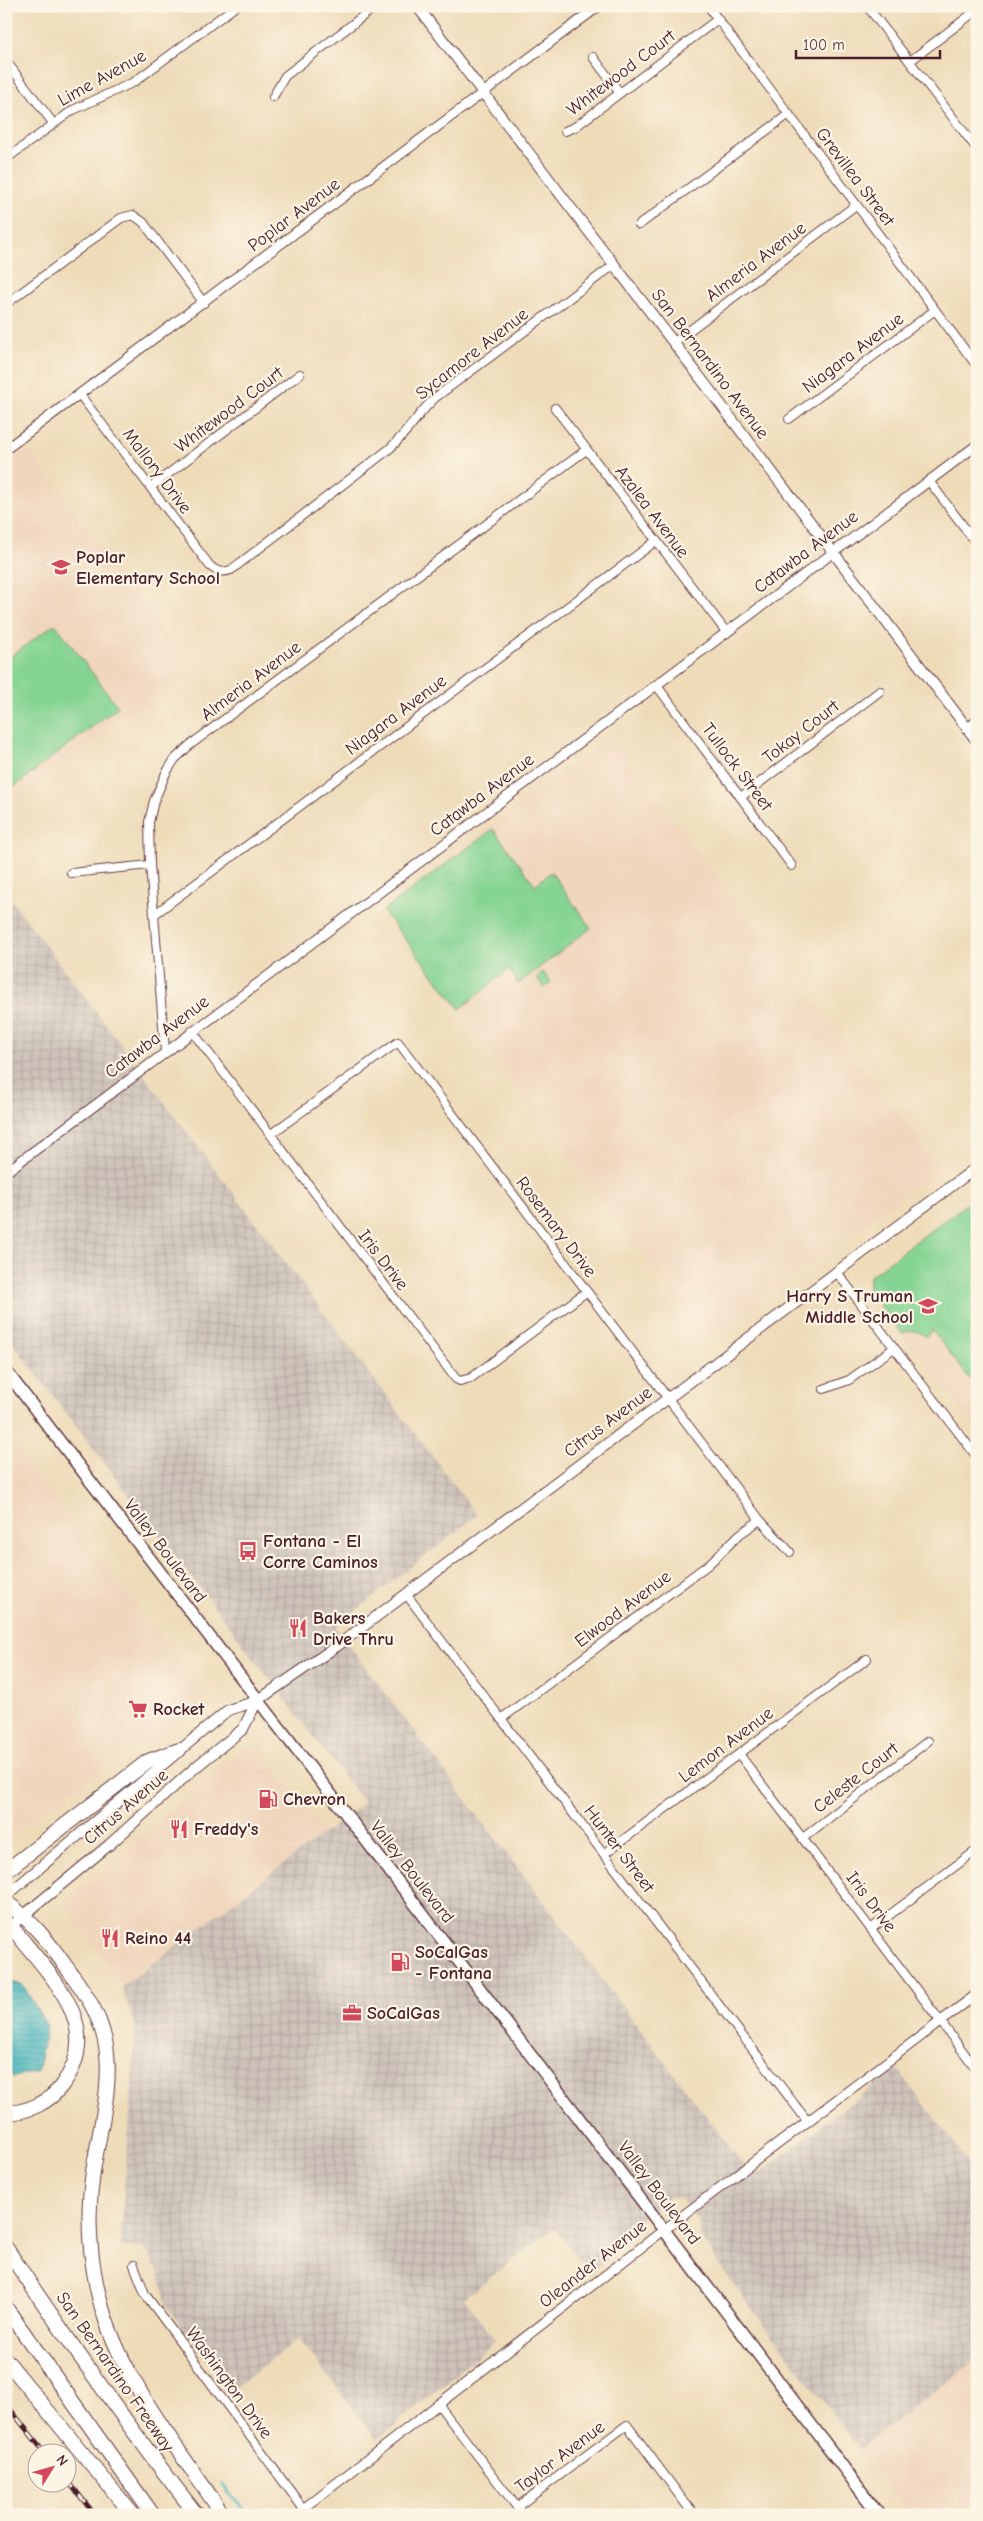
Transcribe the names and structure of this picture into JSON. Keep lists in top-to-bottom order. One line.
{"streets":{"highway":["San Bernardino Freeway"],"main road":["San Bernardino Avenue","Citrus Avenue","Valley Boulevard"],"street":["Whitewood Court","Lime Avenue","Grevillea Street","Poplar Avenue","Almeria Avenue","Niagara Avenue","Sycamore Avenue","Mallory Drive","Azalea Avenue","Catawba Avenue","Tokay Court","Tullock Street","Rosemary Drive","Iris Drive","Elwood Avenue","Lemon Avenue","Celeste Court","Hunter Street","Oleander Avenue","Washington Drive","Taylor Avenue"]},"crossings":[["Whitewood Court","Grevillea Street"],["Whitewood Court","Mallory Drive"],["Grevillea Street","Almeria Avenue"],["Grevillea Street","Niagara Avenue"],["Poplar Avenue","San Bernardino Avenue"],["Poplar Avenue","Mallory Drive"],["Almeria Avenue","Niagara Avenue"],["Almeria Avenue","San Bernardino Avenue"],["Almeria Avenue","Azalea Avenue"],["Almeria Avenue","Catawba Avenue"],["Niagara Avenue","Azalea Avenue"],["Sycamore Avenue","San Bernardino Avenue"],["Sycamore Avenue","Mallory Drive"],["San Bernardino Avenue","Catawba Avenue"],["Azalea Avenue","Catawba Avenue"],["Catawba Avenue","Tullock Street"],["Catawba Avenue","Iris Drive"],["Tokay Court","Tullock Street"],["Rosemary Drive","Iris Drive"],["Rosemary Drive","Citrus Avenue"],["Rosemary Drive","Elwood Avenue"],["Iris Drive","Lemon Avenue"],["Iris Drive","Celeste Court"],["Iris Drive","Oleander Avenue"],["Citrus Avenue","Valley Boulevard"],["Citrus Avenue","Hunter Street"],["Valley Boulevard","Oleander Avenue"],["Elwood Avenue","Hunter Street"],["Lemon Avenue","Hunter Street"],["Hunter Street","Oleander Avenue"],["Oleander Avenue","Washington Drive"]],"places":{"school or university":["Poplar Elementary School","Harry S Truman Middle School"],"bus stop":["Fontana - El Corre Caminos"],"restaurant":["Bakers Drive Thru","Freddy's","Reino 44"],"supermarket":["Rocket"],"fuel station":["Chevron","SoCalGas - Fontana"],"office":["SoCalGas"]},"scale_bar":"100 m","north":"top right"}
